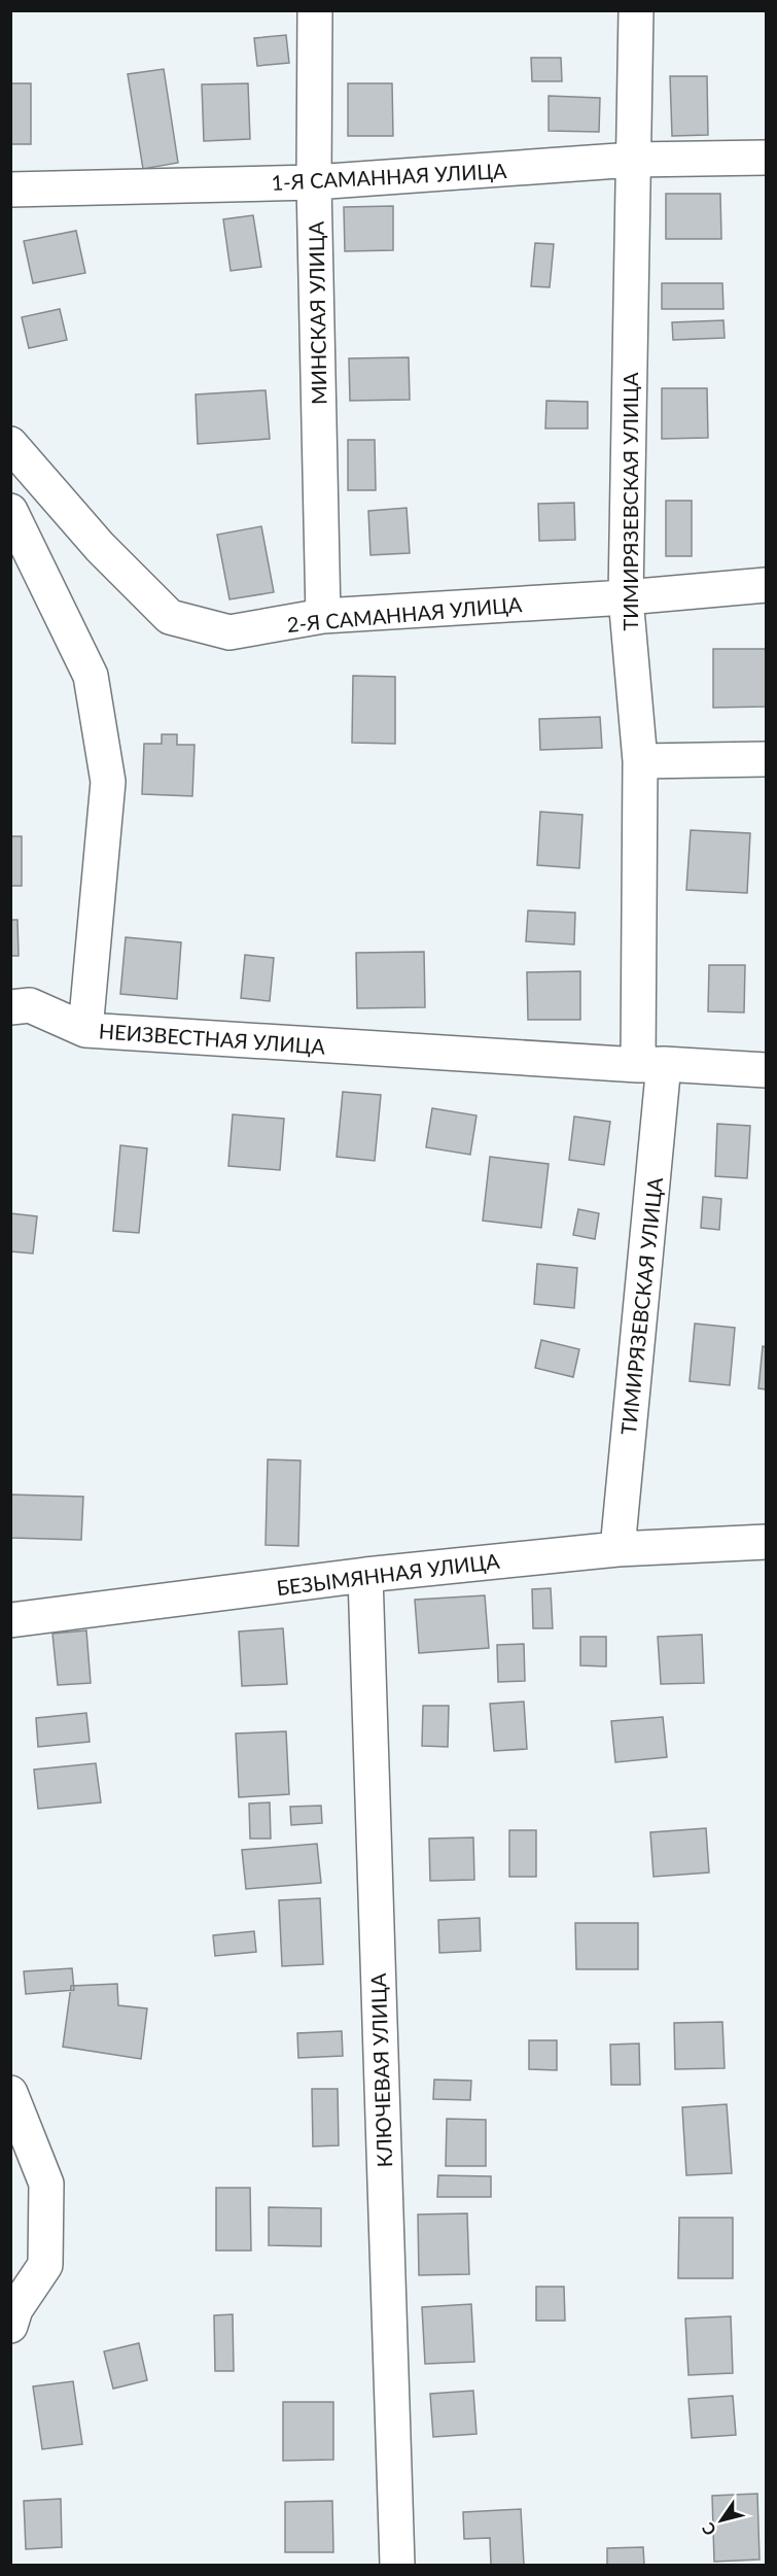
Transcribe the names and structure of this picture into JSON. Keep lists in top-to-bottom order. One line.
{"streets":{"street":["1-Я САМАННАЯ УЛИЦА","МИНСКАЯ УЛИЦА","ТИМИРЯЗЕВСКАЯ УЛИЦА","2-Я САМАННАЯ УЛИЦА","НЕИЗВЕСТНАЯ УЛИЦА","БЕЗЫМЯННАЯ УЛИЦА","КЛЮЧЕВАЯ УЛИЦА"]},"crossings":[["1-Я САМАННАЯ УЛИЦА","МИНСКАЯ УЛИЦА"],["1-Я САМАННАЯ УЛИЦА","ТИМИРЯЗЕВСКАЯ УЛИЦА"],["МИНСКАЯ УЛИЦА","2-Я САМАННАЯ УЛИЦА"],["ТИМИРЯЗЕВСКАЯ УЛИЦА","2-Я САМАННАЯ УЛИЦА"],["ТИМИРЯЗЕВСКАЯ УЛИЦА","НЕИЗВЕСТНАЯ УЛИЦА"],["ТИМИРЯЗЕВСКАЯ УЛИЦА","БЕЗЫМЯННАЯ УЛИЦА"],["БЕЗЫМЯННАЯ УЛИЦА","КЛЮЧЕВАЯ УЛИЦА"]],"north":"bottom left"}
